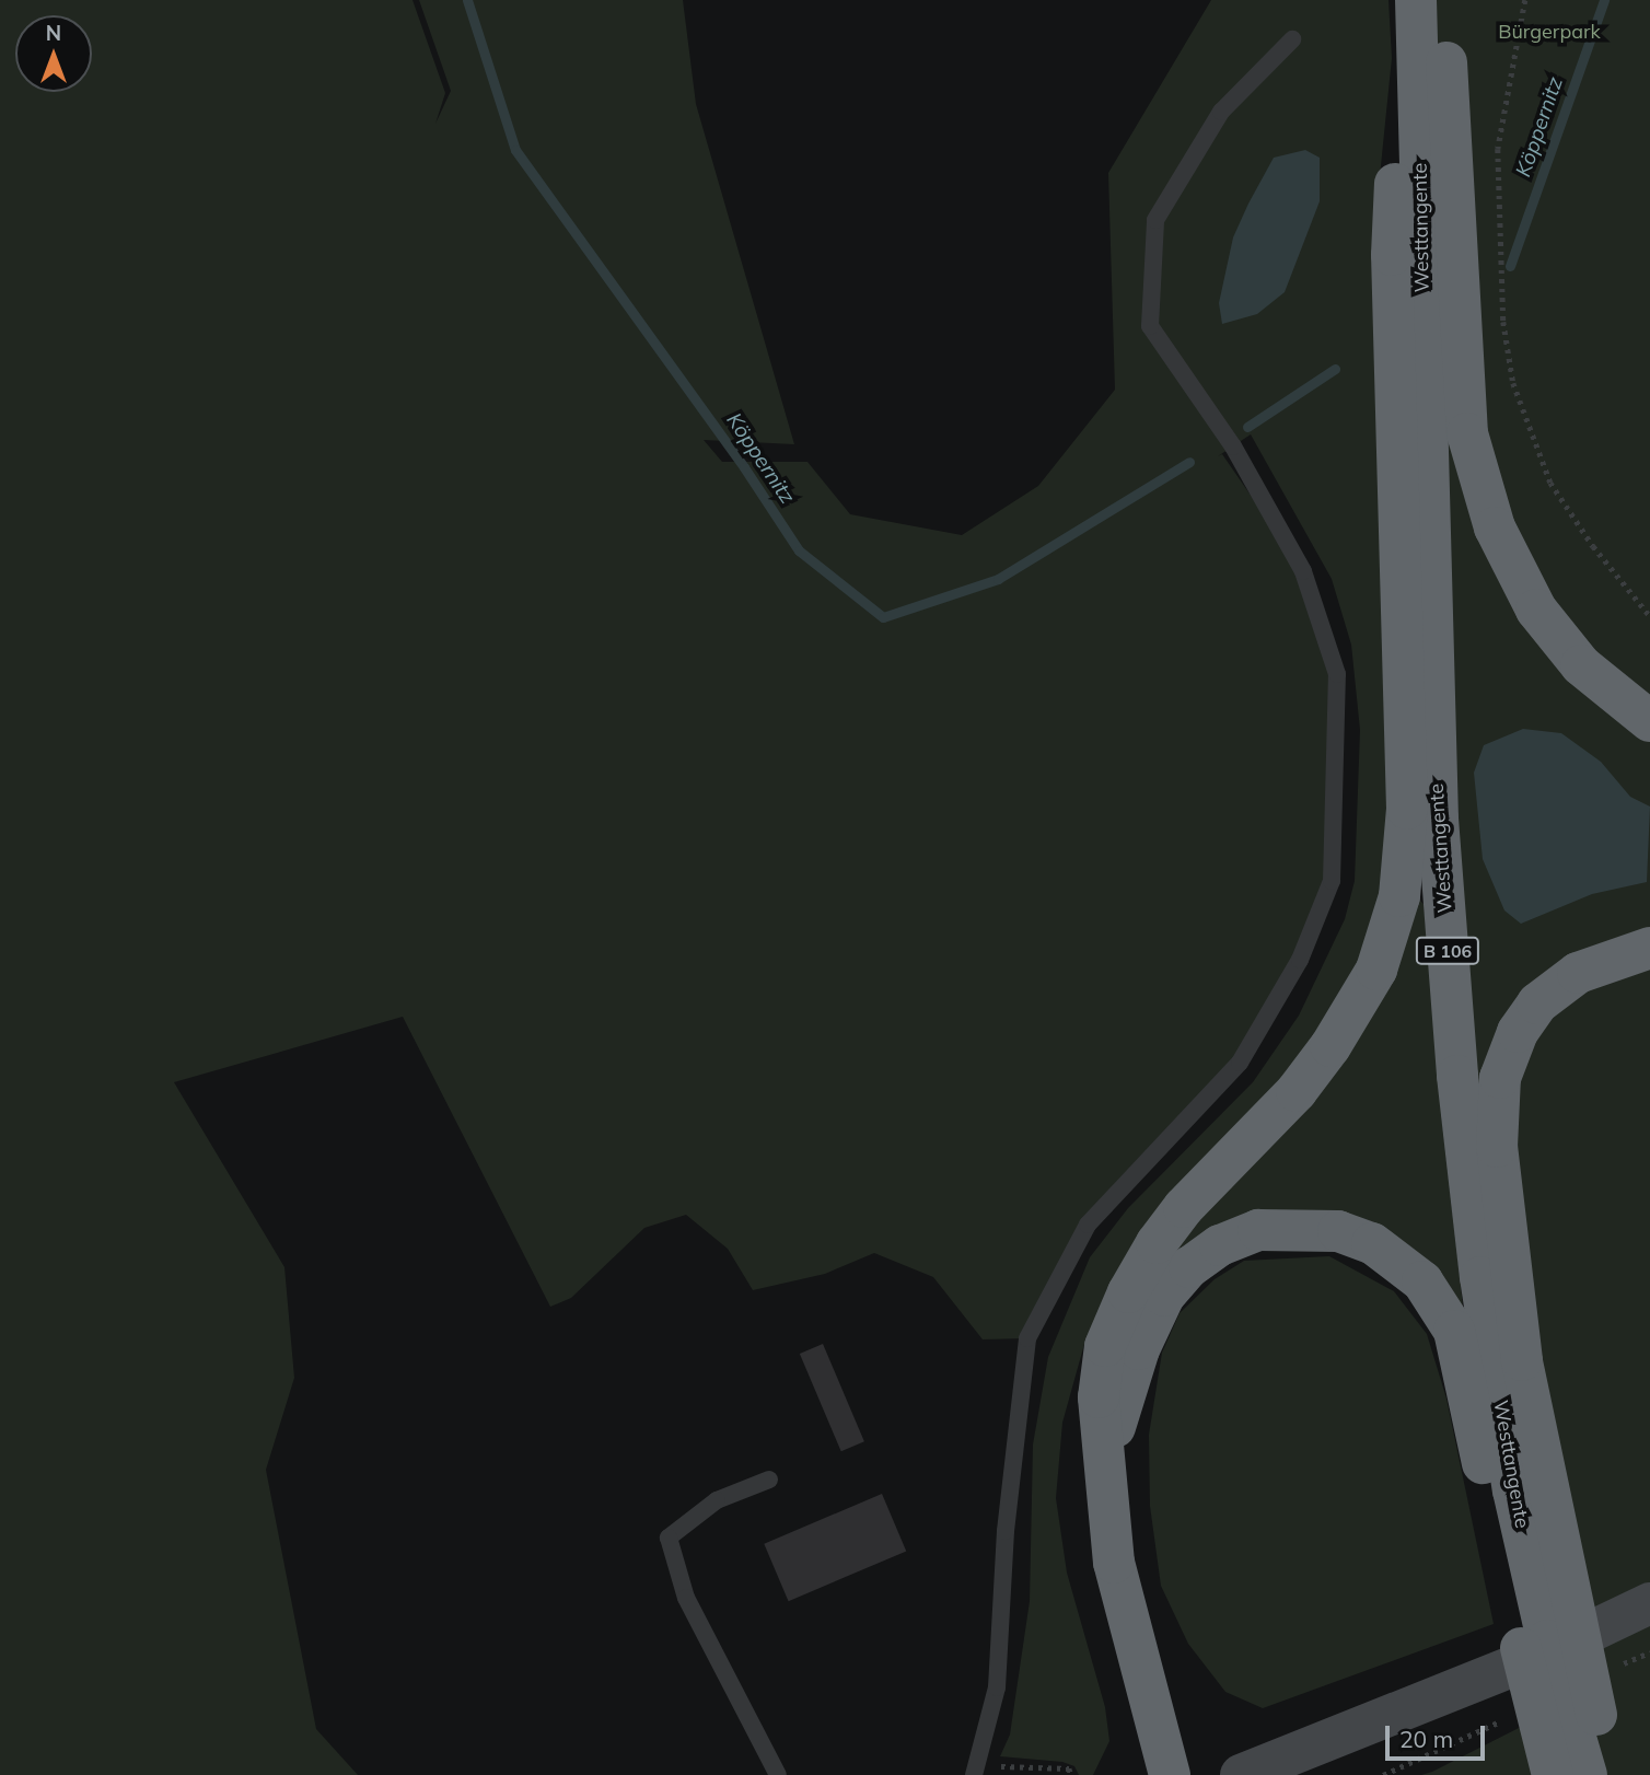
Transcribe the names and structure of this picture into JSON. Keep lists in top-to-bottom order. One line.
{"streets":{"highway":["Westtangente","B 106"]},"water":["Köppernitz"],"parks":["Bürgerpark"],"scale_bar":"20 m","north":"top"}
